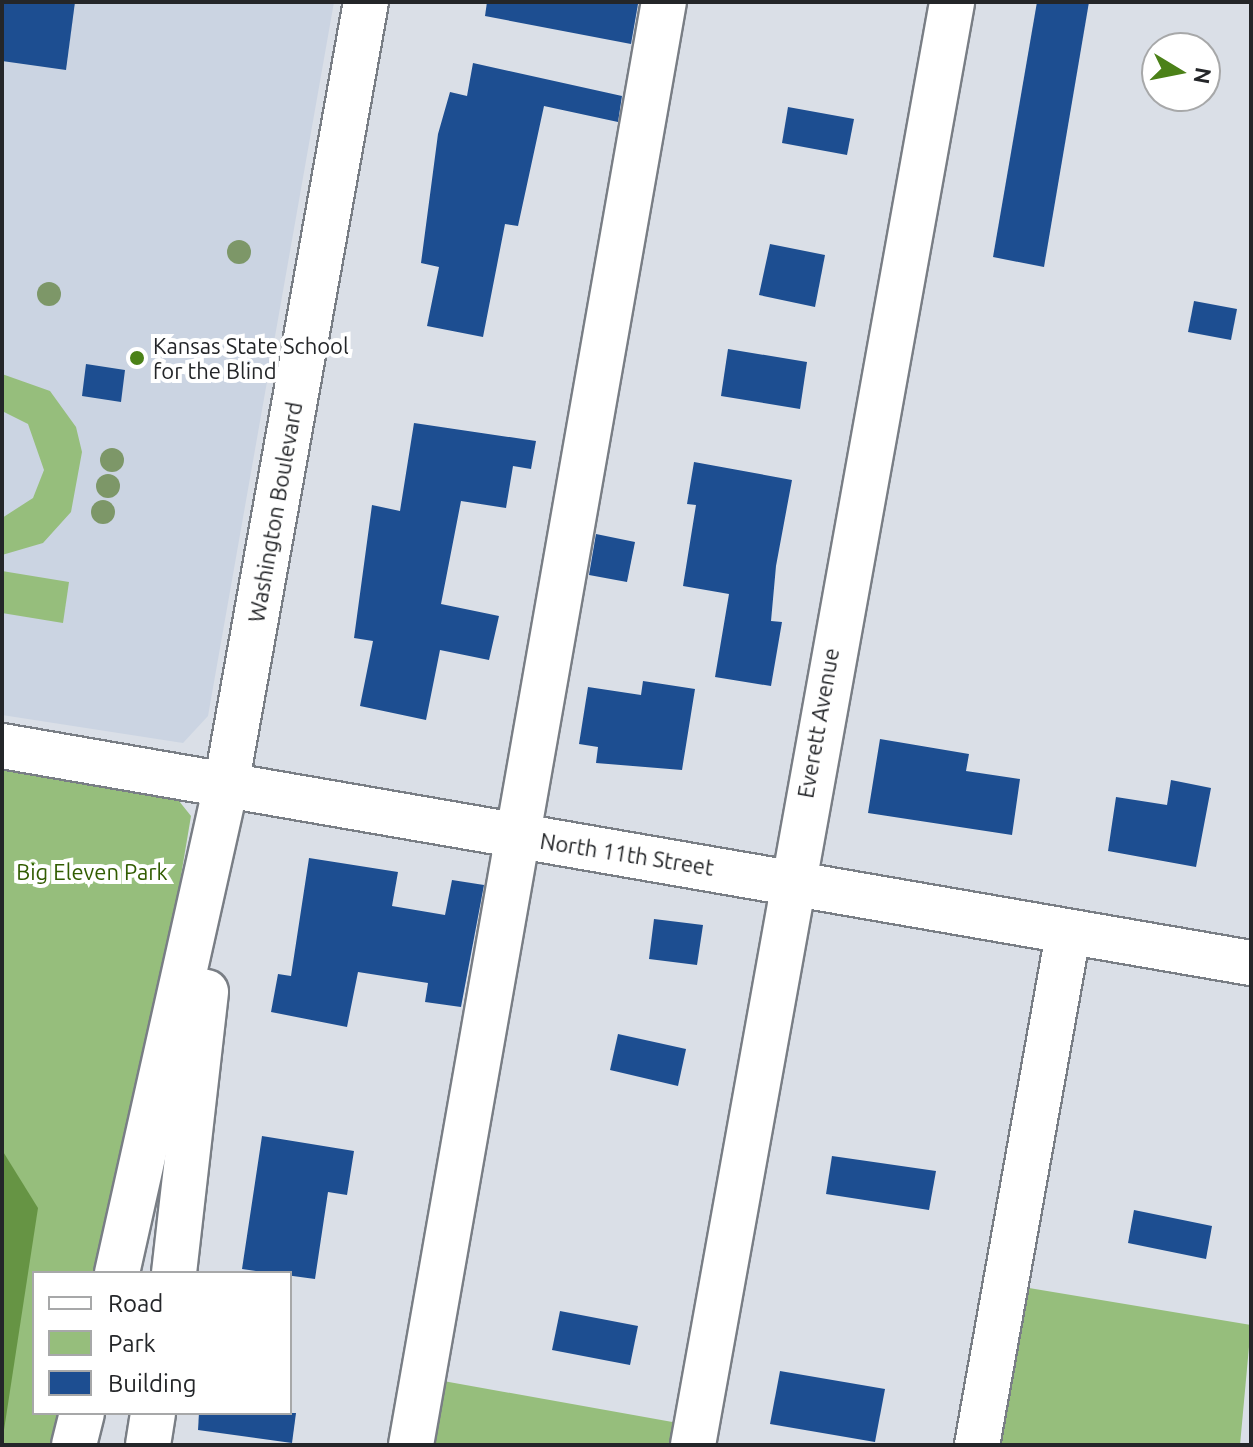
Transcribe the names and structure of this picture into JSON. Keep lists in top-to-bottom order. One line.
{"streets":{"street":["Washington Boulevard","Everett Avenue","North 11th Street"]},"crossings":[["Washington Boulevard","North 11th Street"],["Everett Avenue","North 11th Street"]],"parks":["Big Eleven Park"],"places":["Kansas State School for the Blind"],"legend":["Road","Park","Building"],"north":"right"}
